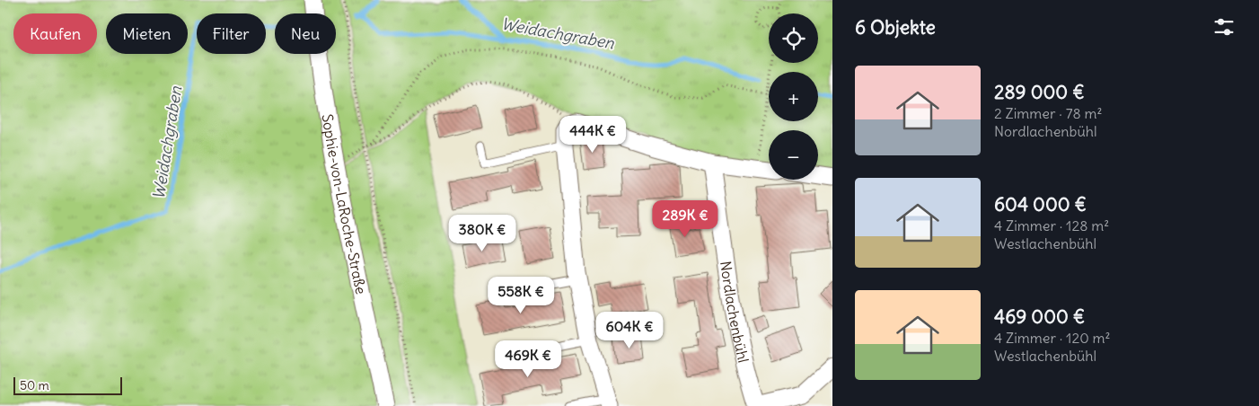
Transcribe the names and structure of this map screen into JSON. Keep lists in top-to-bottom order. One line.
{"streets":{"street":["Sophie-von-LaRoche-Straße","Nordlachenbühl"]},"water":["Weidachgraben"],"scale_bar":"50 m","page":{"heading":"6 Objekte","map_buttons":["+","−"],"chip":["Kaufen","Mieten","Filter","Neu"],"list":[{"name":"289 000 €","note":"2 Zimmer · 78 m² · Nordlachenbühl"},{"name":"604 000 €","note":"4 Zimmer · 128 m² · Westlachenbühl"},{"name":"469 000 €","note":"4 Zimmer · 120 m² · Westlachenbühl"}],"price":["444K €","289K €","380K €","558K €","604K €","469K €"],"scale":"50 m"}}
